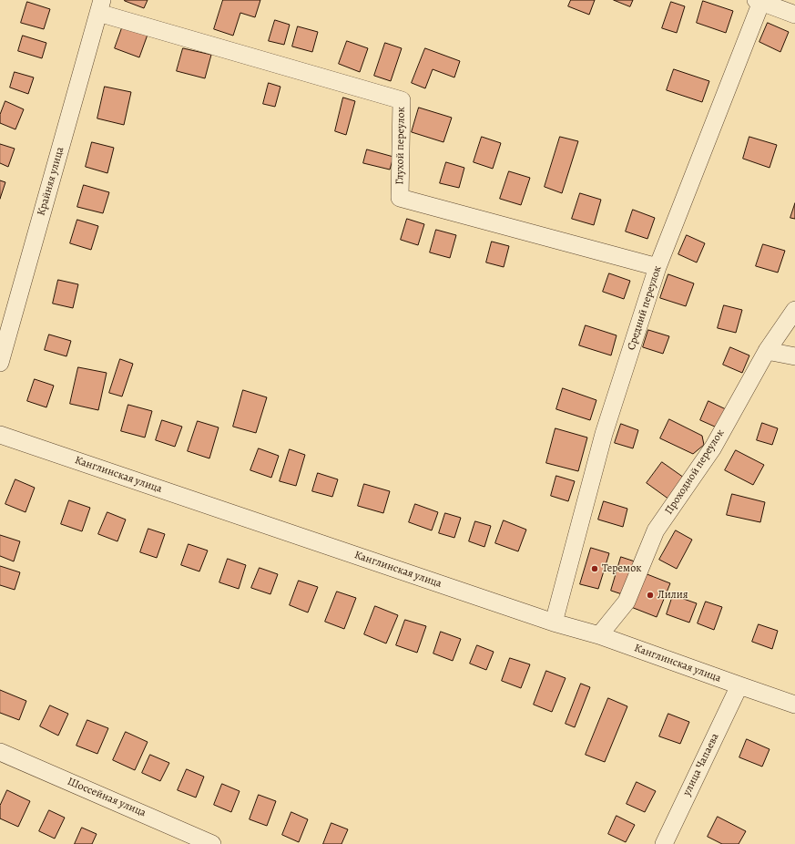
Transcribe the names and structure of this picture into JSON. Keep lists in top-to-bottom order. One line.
{"streets":{"street":["Глухой переулок","Крайняя улица","Средний переулок","Проходной переулок","Канглинская улица","улица Чапаева","Шоссейная улица"]},"crossings":[["Глухой переулок","Крайняя улица"],["Глухой переулок","Средний переулок"],["Средний переулок","Канглинская улица"],["Проходной переулок","Канглинская улица"],["Канглинская улица","улица Чапаева"]],"places":["Теремок","Лилия"]}
